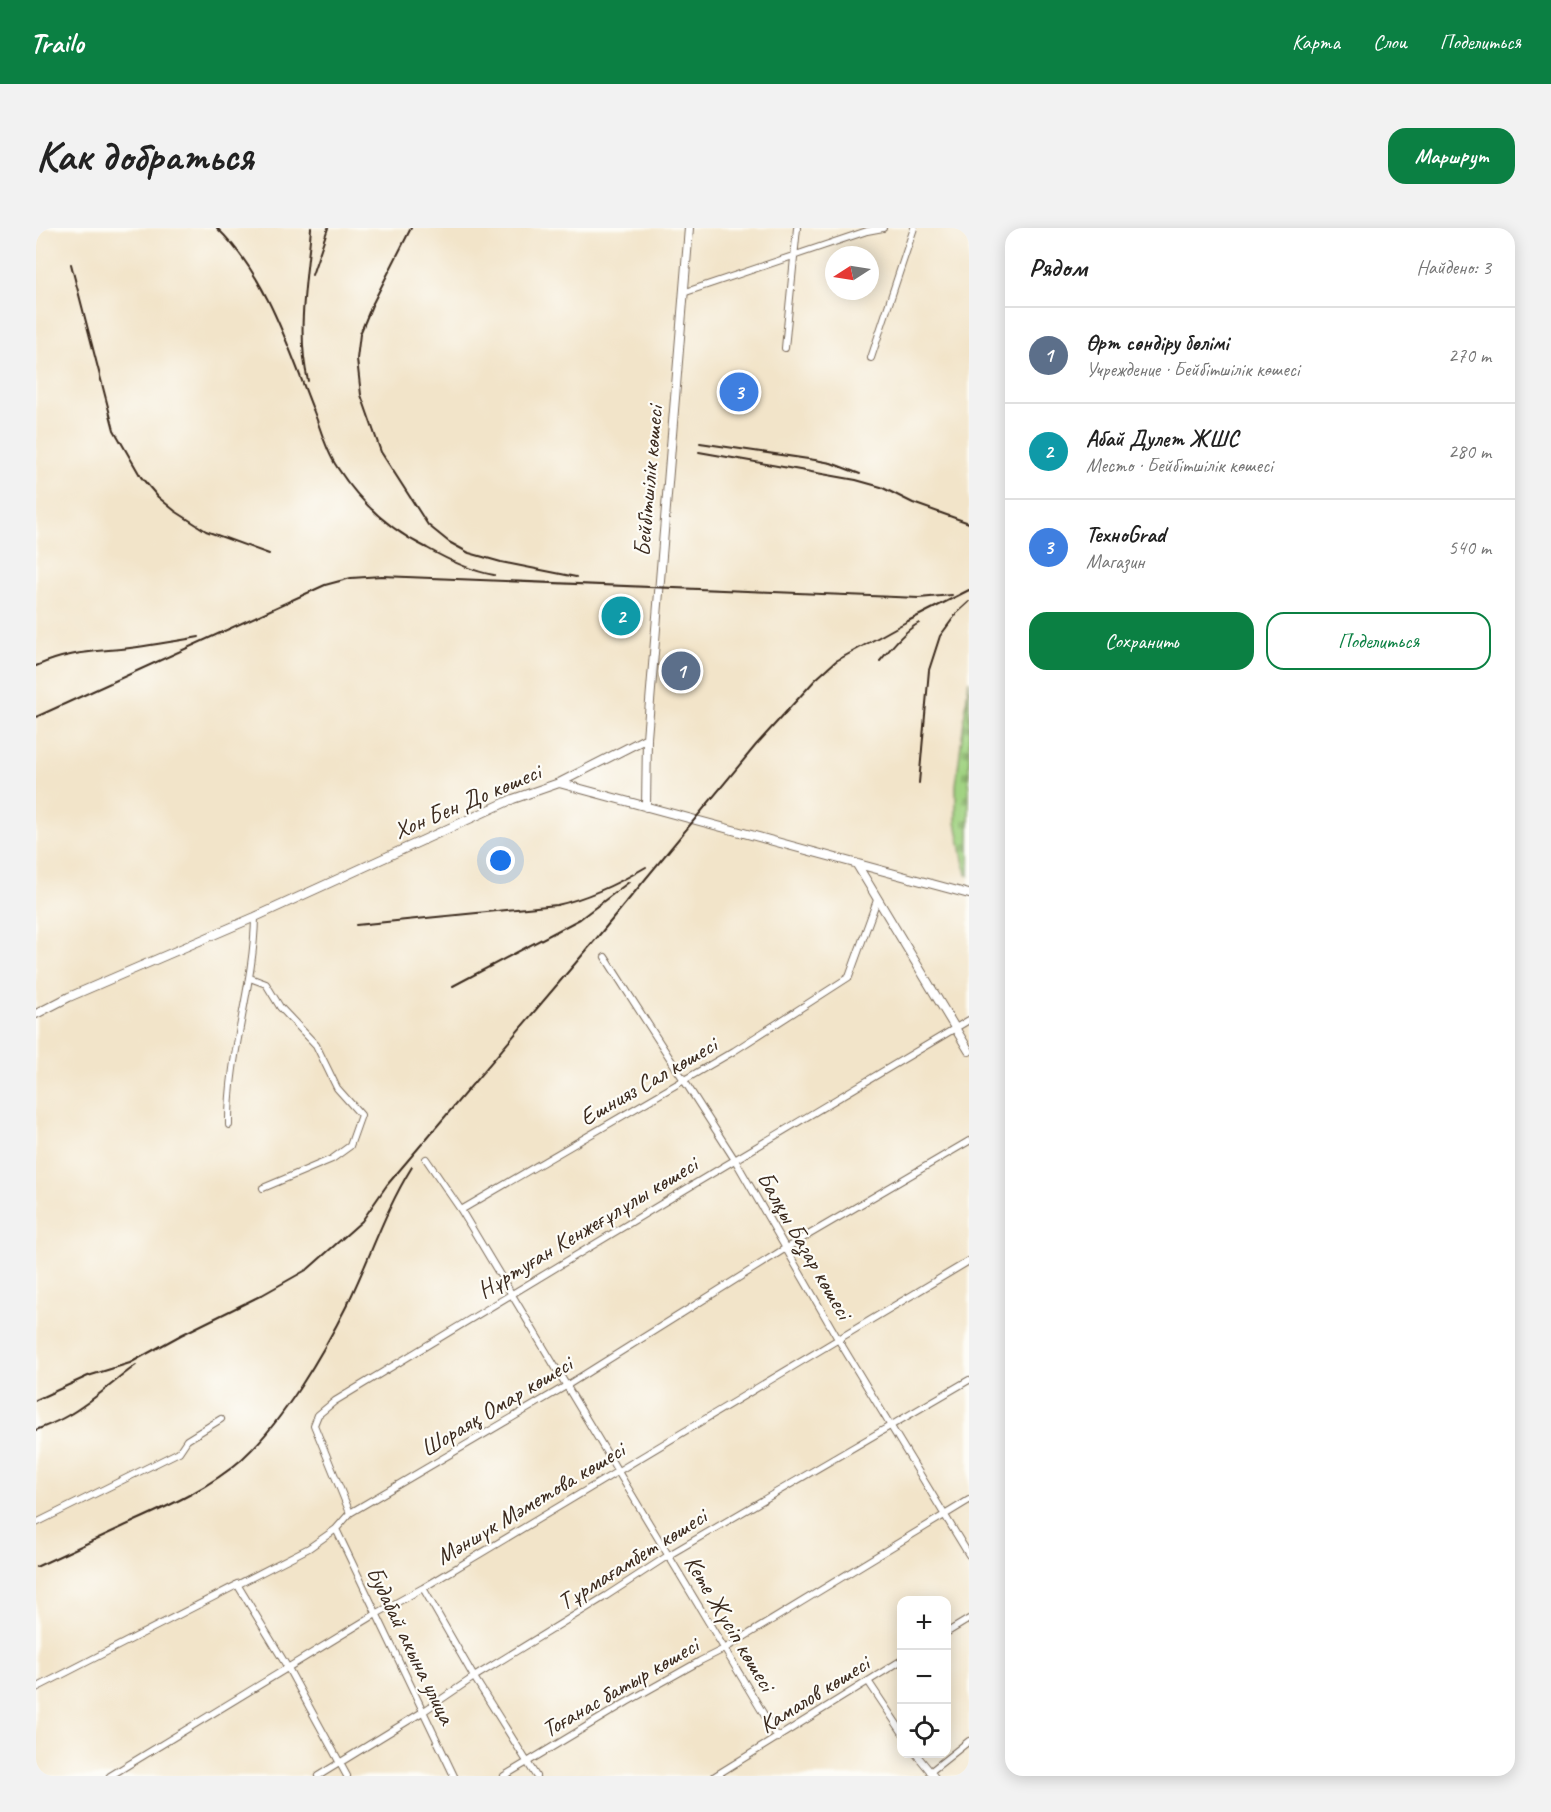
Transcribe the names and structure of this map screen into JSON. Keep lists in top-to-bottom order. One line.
{"streets":{"street":["Бейбітшілік көшесі","Хон Бен До көшесі","Ешнияз Сал көшесі","Нұртуған Кенжеғұлұлы көшесі","Балқы Базар көшесі","Шораяқ Омар көшесі","Мәншүк Мәметова көшесі","Тұрмағамбет көшесі","Кете Жүсіп көшесі","Будабай акына улица","Тоғанас батыр көшесі","Камалов көшесі"]},"crossings":[["Бейбітшілік көшесі","Хон Бен До көшесі"],["Ешнияз Сал көшесі","Балқы Базар көшесі"],["Ешнияз Сал көшесі","Кете Жүсіп көшесі"],["Нұртуған Кенжеғұлұлы көшесі","Балқы Базар көшесі"],["Нұртуған Кенжеғұлұлы көшесі","Шораяқ Омар көшесі"],["Нұртуған Кенжеғұлұлы көшесі","Кете Жүсіп көшесі"],["Балқы Базар көшесі","Шораяқ Омар көшесі"],["Балқы Базар көшесі","Мәншүк Мәметова көшесі"],["Балқы Базар көшесі","Тұрмағамбет көшесі"],["Балқы Базар көшесі","Тоғанас батыр көшесі"],["Шораяқ Омар көшесі","Кете Жүсіп көшесі"],["Шораяқ Омар көшесі","Будабай акына улица"],["Мәншүк Мәметова көшесі","Кете Жүсіп көшесі"],["Мәншүк Мәметова көшесі","Будабай акына улица"],["Тұрмағамбет көшесі","Кете Жүсіп көшесі"],["Тұрмағамбет көшесі","Будабай акына улица"],["Кете Жүсіп көшесі","Тоғанас батыр көшесі"],["Кете Жүсіп көшесі","Камалов көшесі"]],"north":"left","page":{"header":"Trailo","nav":["Карта","Слои","Поделиться"],"buttons":["Маршрут",["Сохранить","Поделиться"]],"title":"Как добраться","heading":["Рядом","Найдено: 3"],"list":[{"mark":"1","name":"Өрт сөндіру бөлімі","note":"Учреждение · Бейбітшілік көшесі","value":"270 m"},{"mark":"2","name":"Абай Дулет ЖШС","note":"Место · Бейбітшілік көшесі","value":"280 m"},{"mark":"3","name":"ТехноGrad","note":"Магазин","value":"540 m"}],"pins":["3","2","1"],"map_buttons":["+","−"]}}
